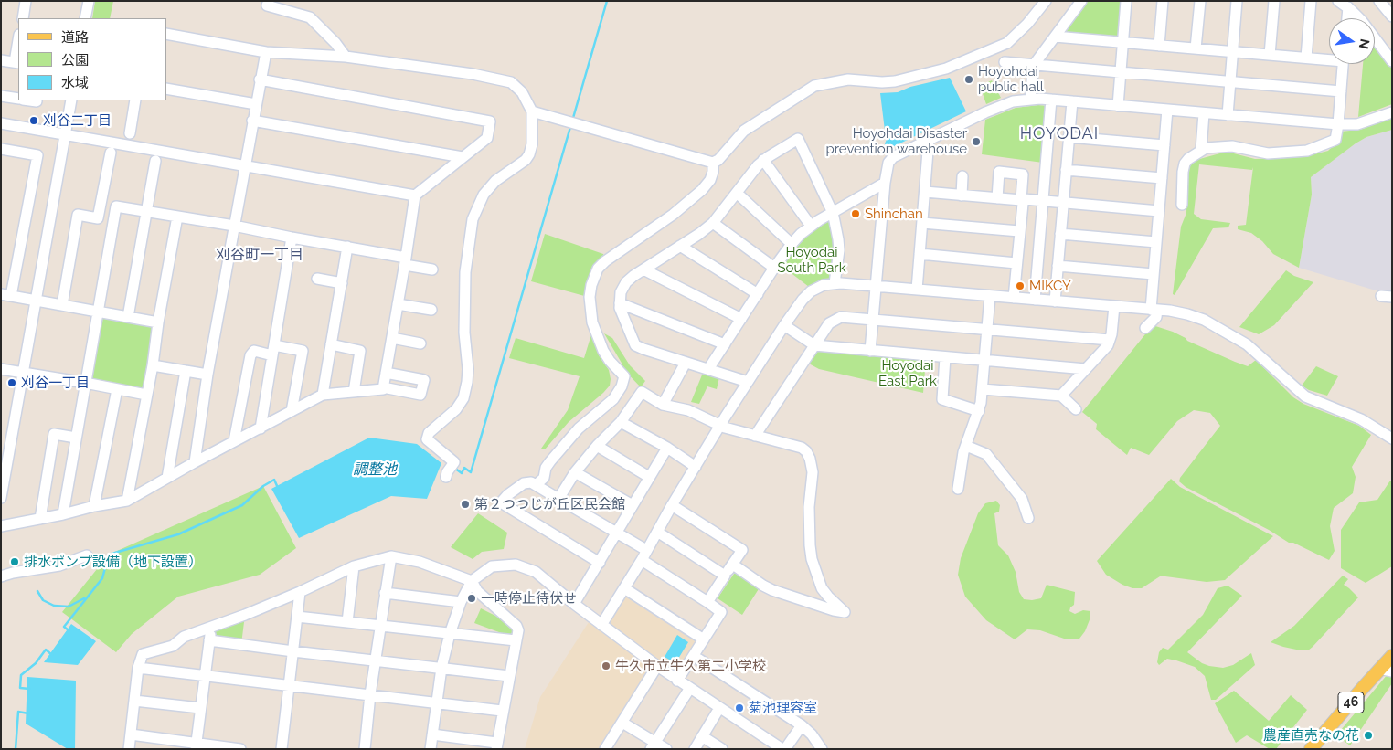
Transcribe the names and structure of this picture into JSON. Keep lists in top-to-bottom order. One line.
{"streets":{"main road":["46"]},"districts":["HOYODAI","刈谷町一丁目"],"water":["調整池"],"parks":["Hoyodai South Park","Hoyodai East Park"],"places":["Hoyohdai public hall","刈谷二丁目","Hoyohdai Disaster prevention warehouse","Shinchan","MIKCY","刈谷一丁目","第２つつじが丘区民会館","排水ポンプ設備（地下設置）","一時停止待伏せ","牛久市立牛久第二小学校","菊池理容室","農産直売なの花"],"legend":["道路","公園","水域"],"north":"right"}
